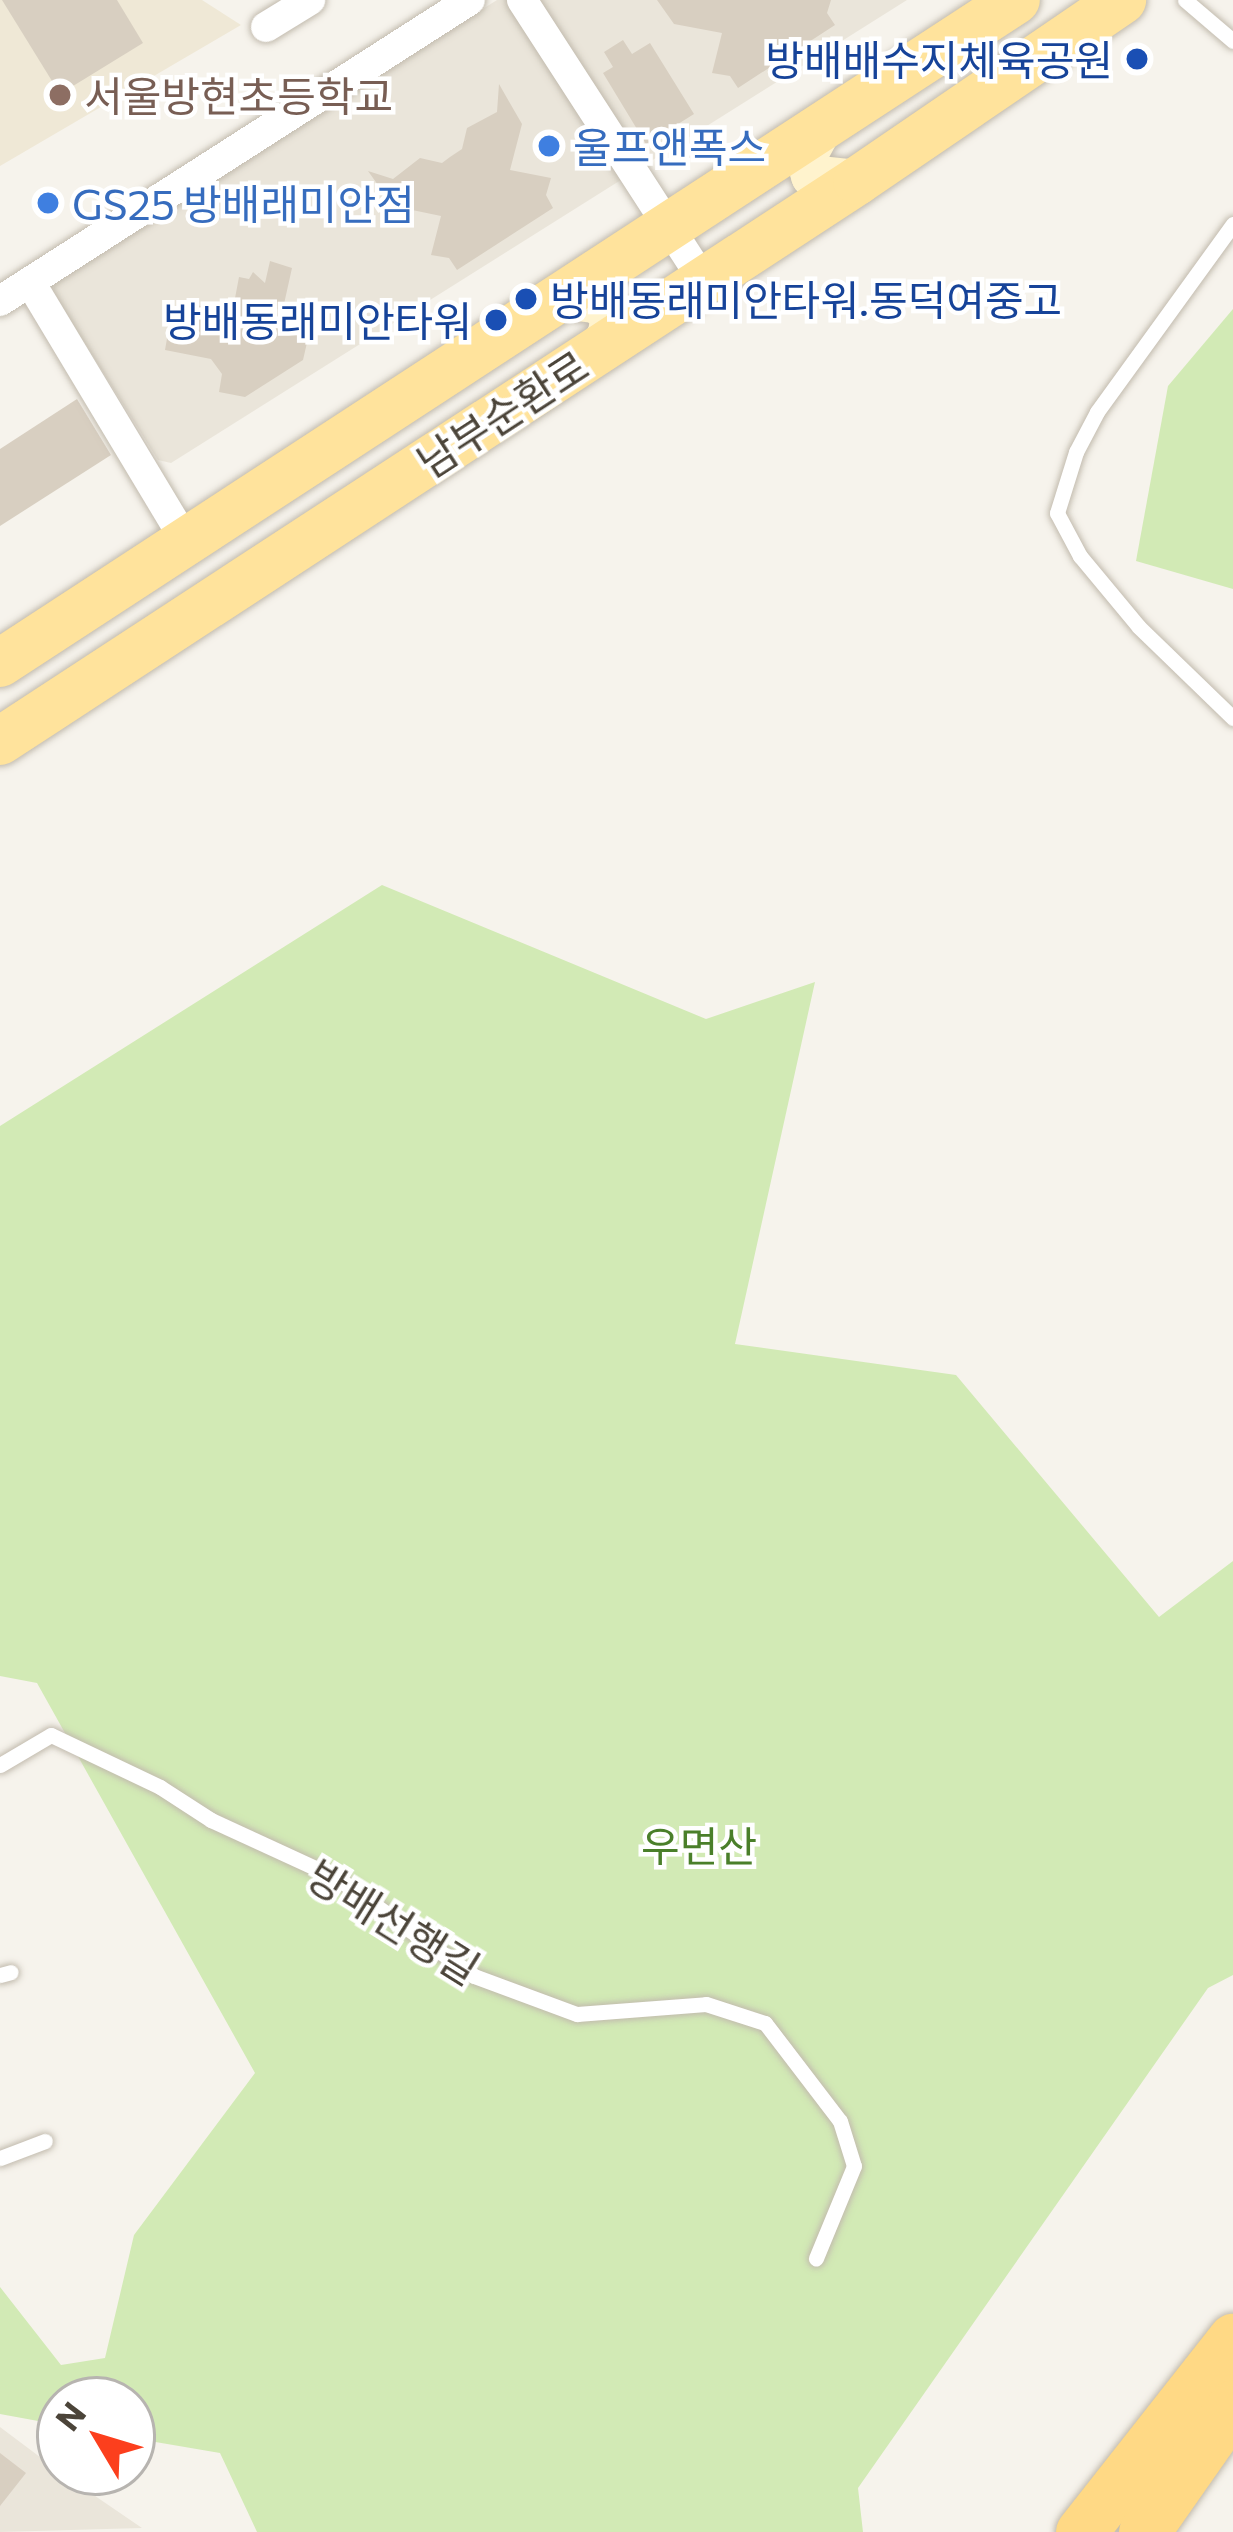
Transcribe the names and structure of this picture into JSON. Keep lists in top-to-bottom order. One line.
{"streets":{"main road":["남부순환로"],"lane":["방배선행길"]},"parks":["우면산"],"places":["방배배수지체육공원","서울방현초등학교","울프앤폭스","GS25 방배래미안점","방배동래미안타워.동덕여중고","방배동래미안타워"],"north":"top left"}
